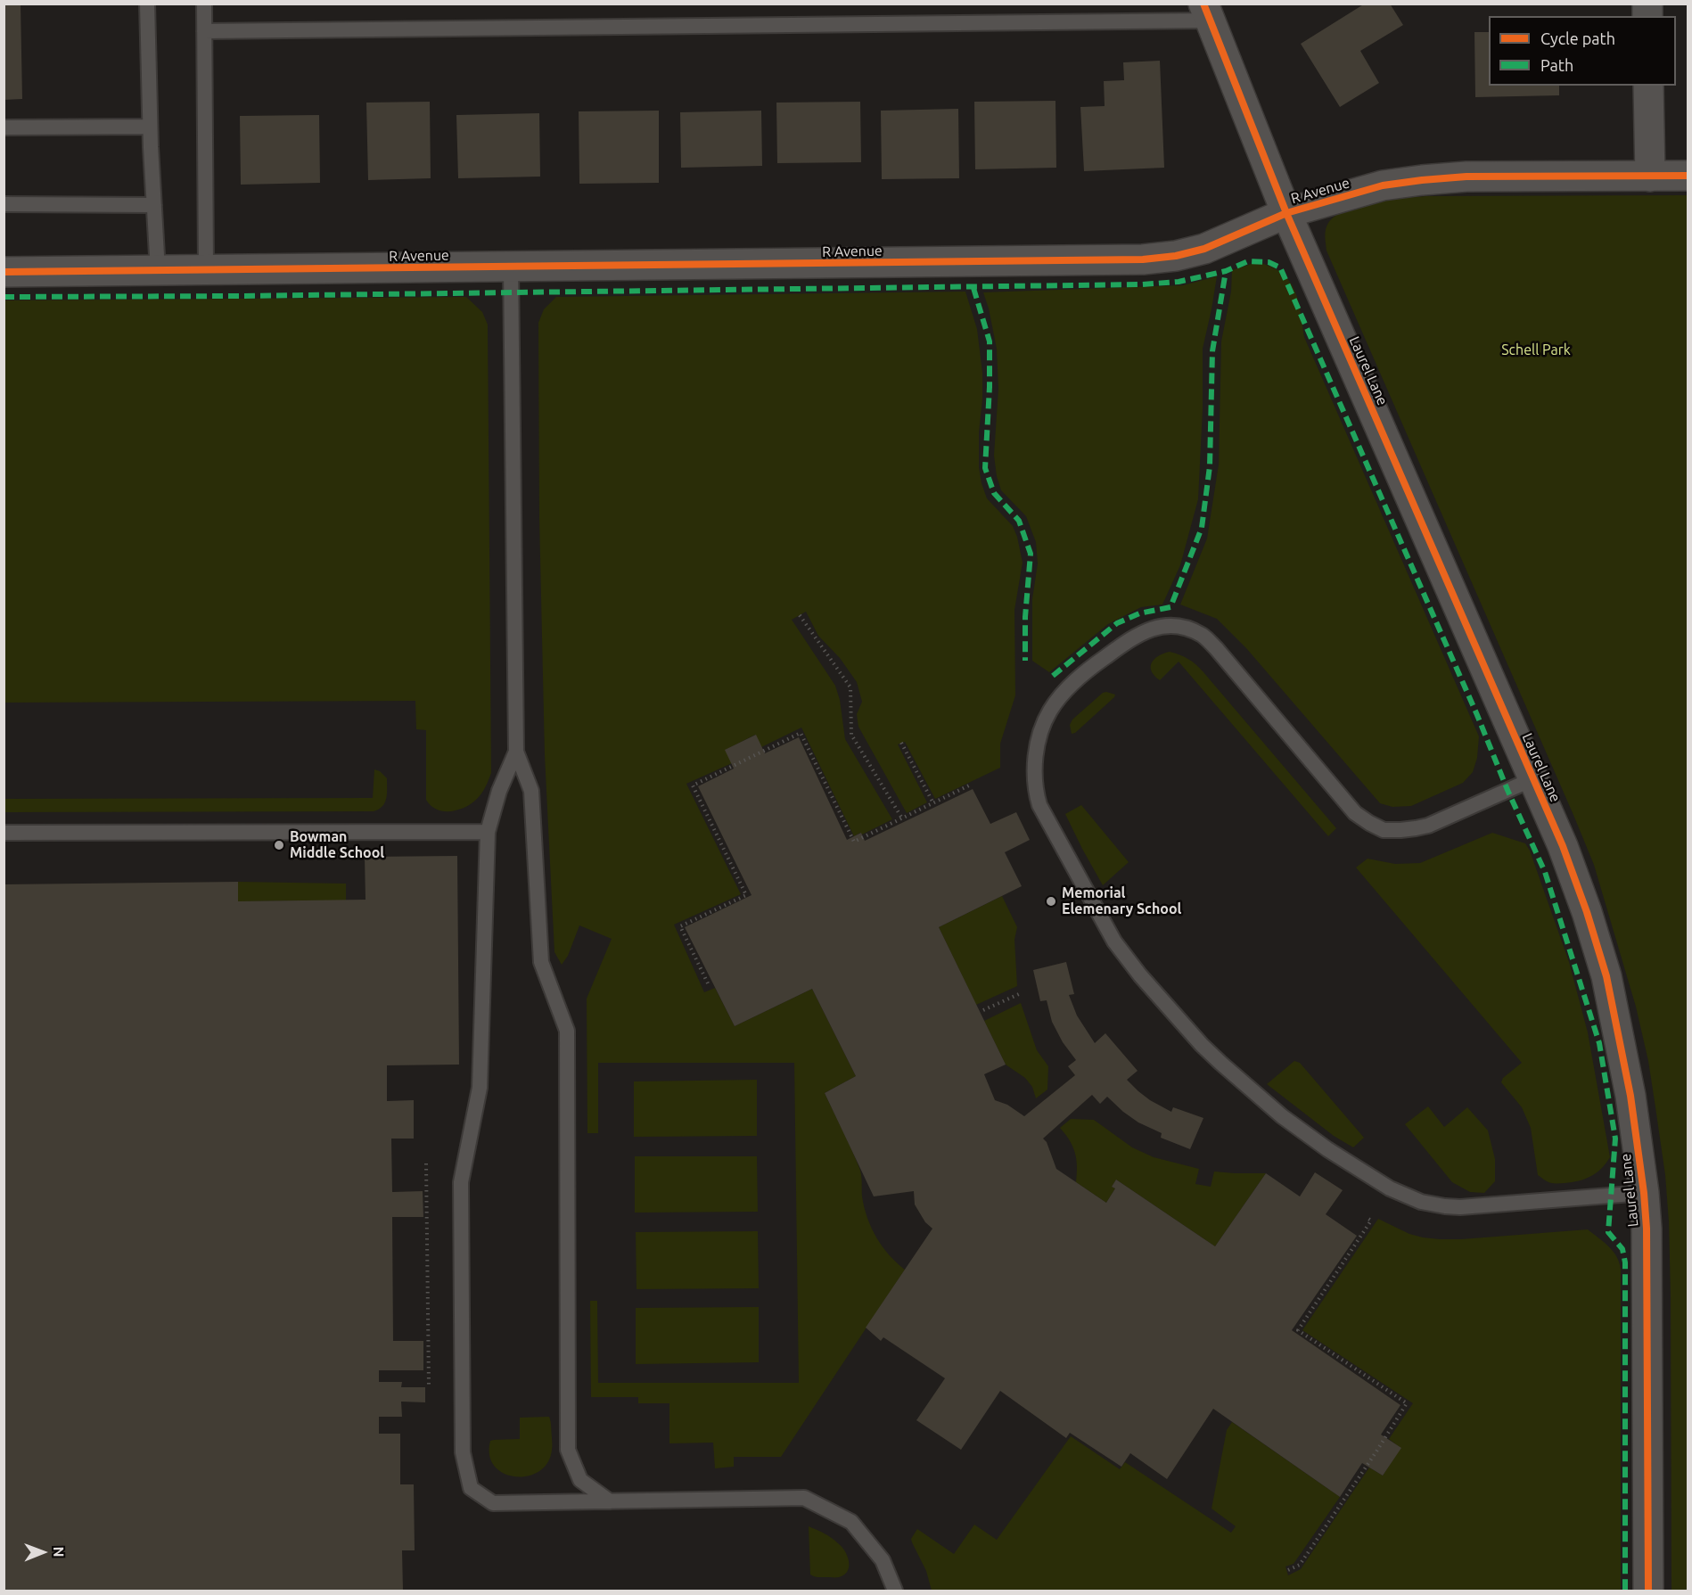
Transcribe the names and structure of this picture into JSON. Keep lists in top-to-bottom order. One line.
{"streets":{"street":["R Avenue","Laurel Lane"]},"crossings":[["R Avenue","Laurel Lane"]],"parks":["Schell Park"],"places":["Bowman Middle School","Memorial Elemenary School"],"legend":["Cycle path","Path"],"north":"right"}
